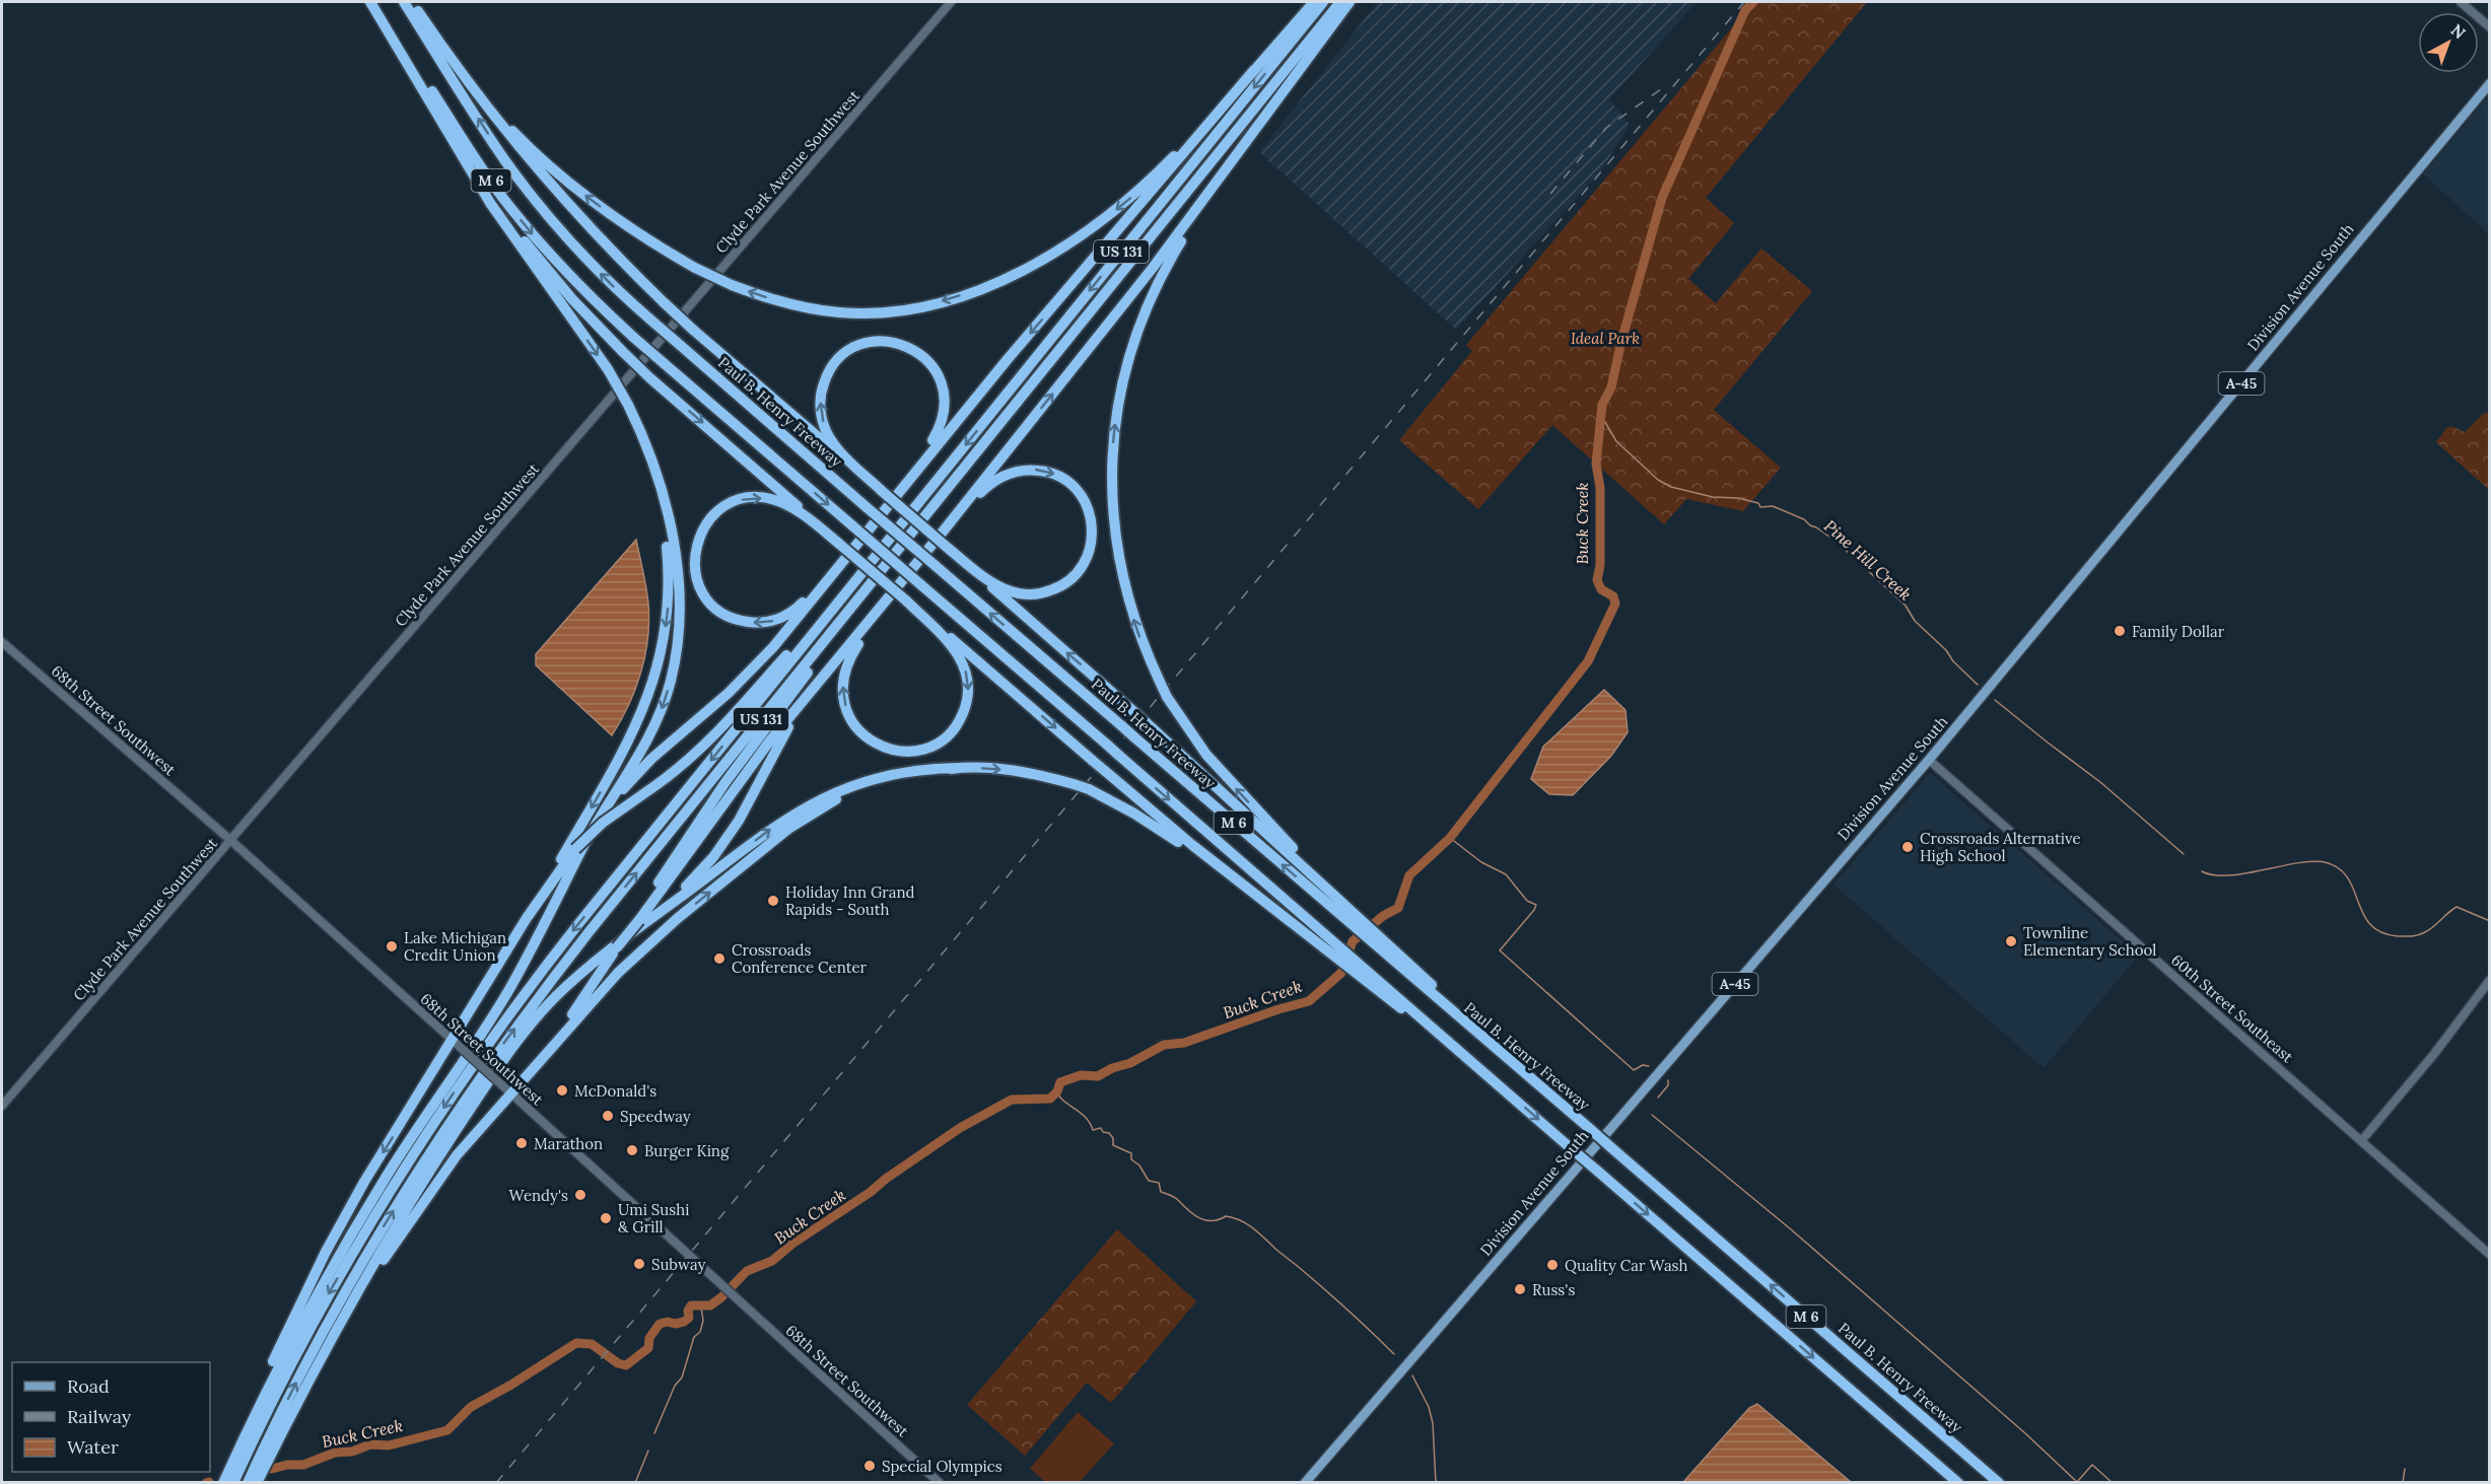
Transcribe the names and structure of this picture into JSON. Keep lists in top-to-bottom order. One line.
{"streets":{"highway":["M 6","US 131","Paul B. Henry Freeway"],"main road":["Clyde Park Avenue Southwest","Division Avenue South","A-45","68th Street Southwest","60th Street Southeast"]},"crossings":[["Clyde Park Avenue Southwest","68th Street Southwest"],["Division Avenue South","60th Street Southeast"]],"water":["Buck Creek","Pine Hill Creek"],"parks":["Ideal Park"],"places":["Family Dollar","Crossroads Alternative High School","Holiday Inn Grand Rapids - South","Townline Elementary School","Lake Michigan Credit Union","Crossroads Conference Center","McDonald's","Speedway","Marathon","Burger King","Wendy's","Umi Sushi & Grill","Subway","Quality Car Wash","Russ's","Special Olympics"],"legend":["Road","Railway","Water"],"north":"top right"}
